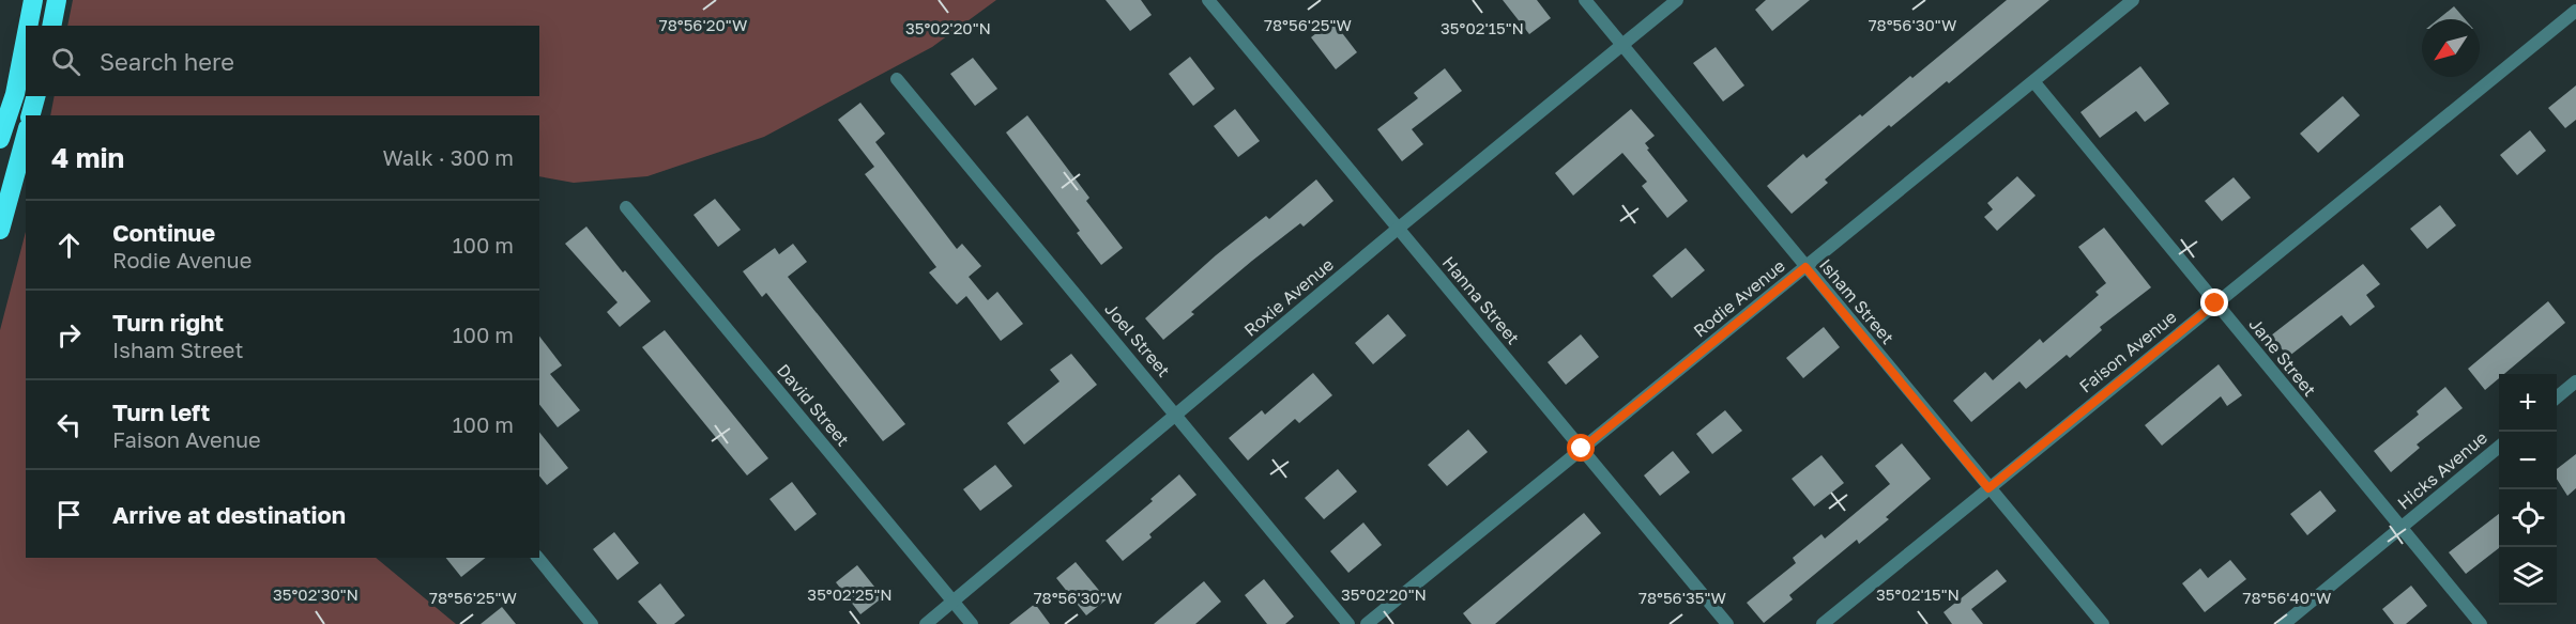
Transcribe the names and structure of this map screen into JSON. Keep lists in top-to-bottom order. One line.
{"streets":{"street":["Roxie Avenue","Rodie Avenue","Hanna Street","Isham Street","Joel Street","Faison Avenue","Jane Street","David Street","Hicks Avenue"]},"crossings":[["Roxie Avenue","Hanna Street"],["Roxie Avenue","Isham Street"],["Roxie Avenue","Joel Street"],["Roxie Avenue","David Street"],["Rodie Avenue","Hanna Street"],["Rodie Avenue","Isham Street"],["Rodie Avenue","Jane Street"],["Isham Street","Faison Avenue"],["Faison Avenue","Jane Street"],["Jane Street","Hicks Avenue"]],"north":"bottom left","page":{"search":"Search here","heading":["4 min","Walk · 300 m"],"list":[["Continue","Rodie Avenue","100 m"],["Turn right","Isham Street","100 m"],["Turn left","Faison Avenue","100 m"],"Arrive at destination"],"map_buttons":["+","−"]},"coordinates":["78°56'20\"W","78°56'25\"W","78°56'30\"W","35°02'20\"N","35°02'15\"N","35°02'30\"N","35°02'25\"N","78°56'35\"W","78°56'40\"W"]}
